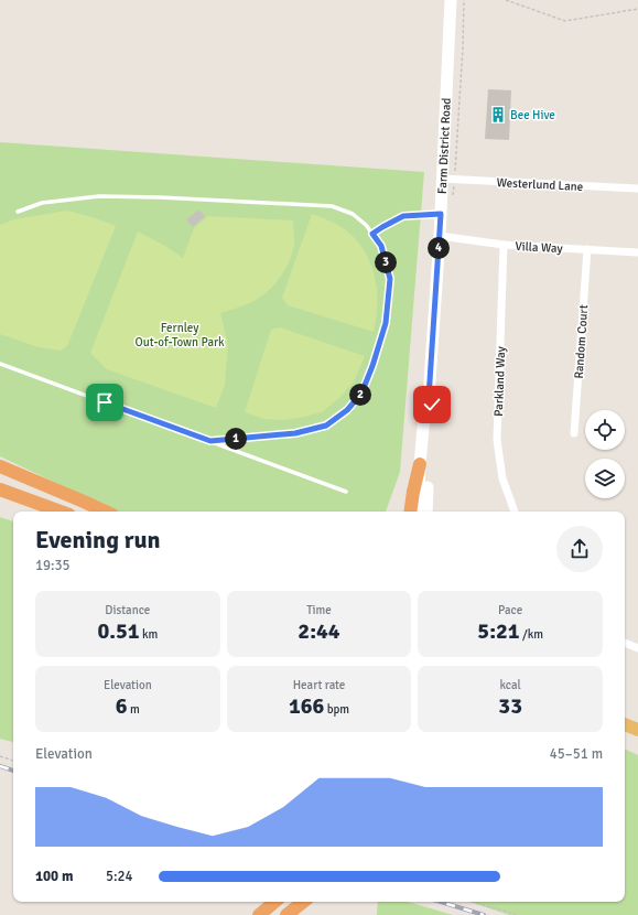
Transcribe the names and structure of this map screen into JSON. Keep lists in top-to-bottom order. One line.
{"streets":{"main road":["Farm District Road"],"street":["Westerlund Lane","Villa Way","Random Court","Parkland Way"]},"crossings":[["Farm District Road","Westerlund Lane"],["Farm District Road","Villa Way"],["Villa Way","Random Court"],["Villa Way","Parkland Way"]],"parks":["Fernley Out-of-Town Park"],"places":{"building":["Bee Hive"]},"page":{"pins":["4","3","2","1"],"heading":["Evening run","19:35"],"stats":[["Distance","0.51 km"],["Time","2:44"],["Pace","5:21 /km"],["Elevation","6 m"],["Heart rate","166 bpm"],["kcal","33"]],"chart":["Elevation","45–51 m"],"list":[{"name":"100 m","note":"5:24"}]}}
